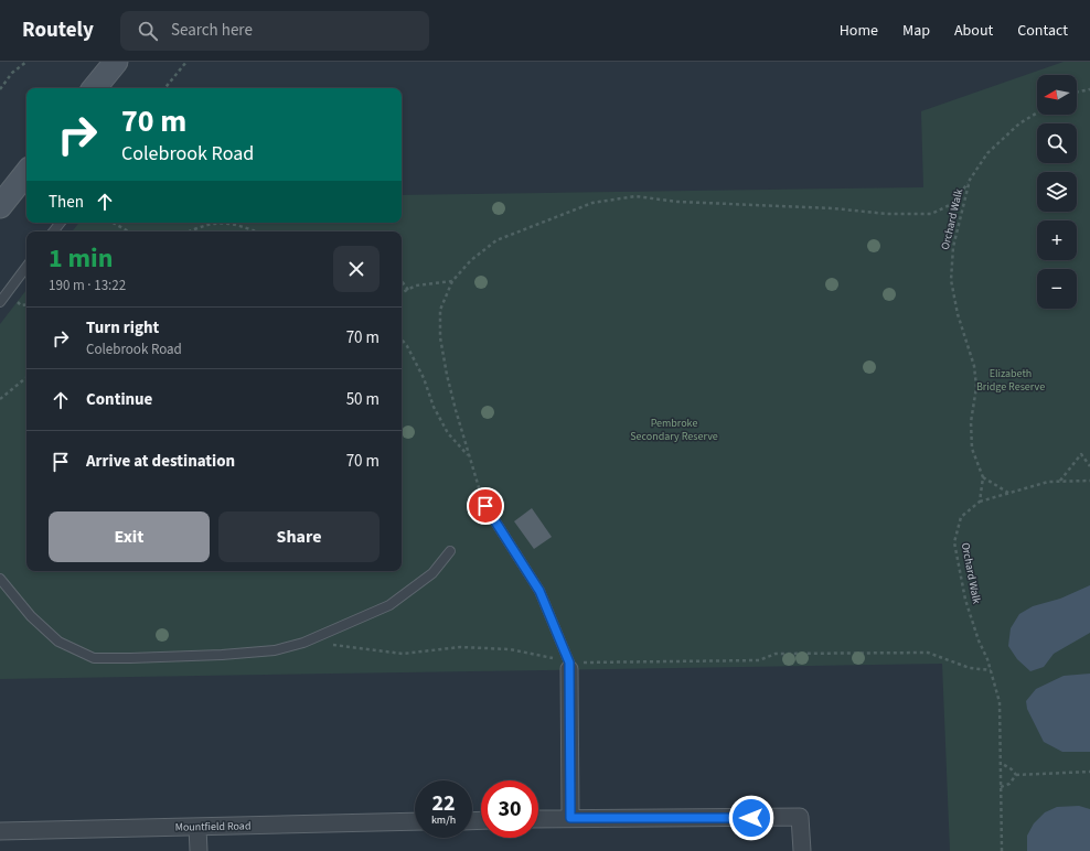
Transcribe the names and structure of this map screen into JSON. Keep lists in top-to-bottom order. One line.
{"streets":{"street":["Mountfield Road"],"path":["Orchard Walk"]},"parks":["Elizabeth Bridge Reserve","Pembroke Secondary Reserve"],"north":"left","page":{"header":"Routely","search":"Search here","nav":["Home","Map","About","Contact"],"map_buttons":["+","−"],"turn":["70 m","Colebrook Road"],"then":"Then","heading":["1 min","190 m · 13:22"],"list":[{"name":"Turn right","note":"Colebrook Road","value":"70 m"},{"name":"Continue","value":"50 m"},{"name":"Arrive at destination","value":"70 m"}],"buttons":["Exit","Share"],"speed":"22 km/h","limit":"30"}}
